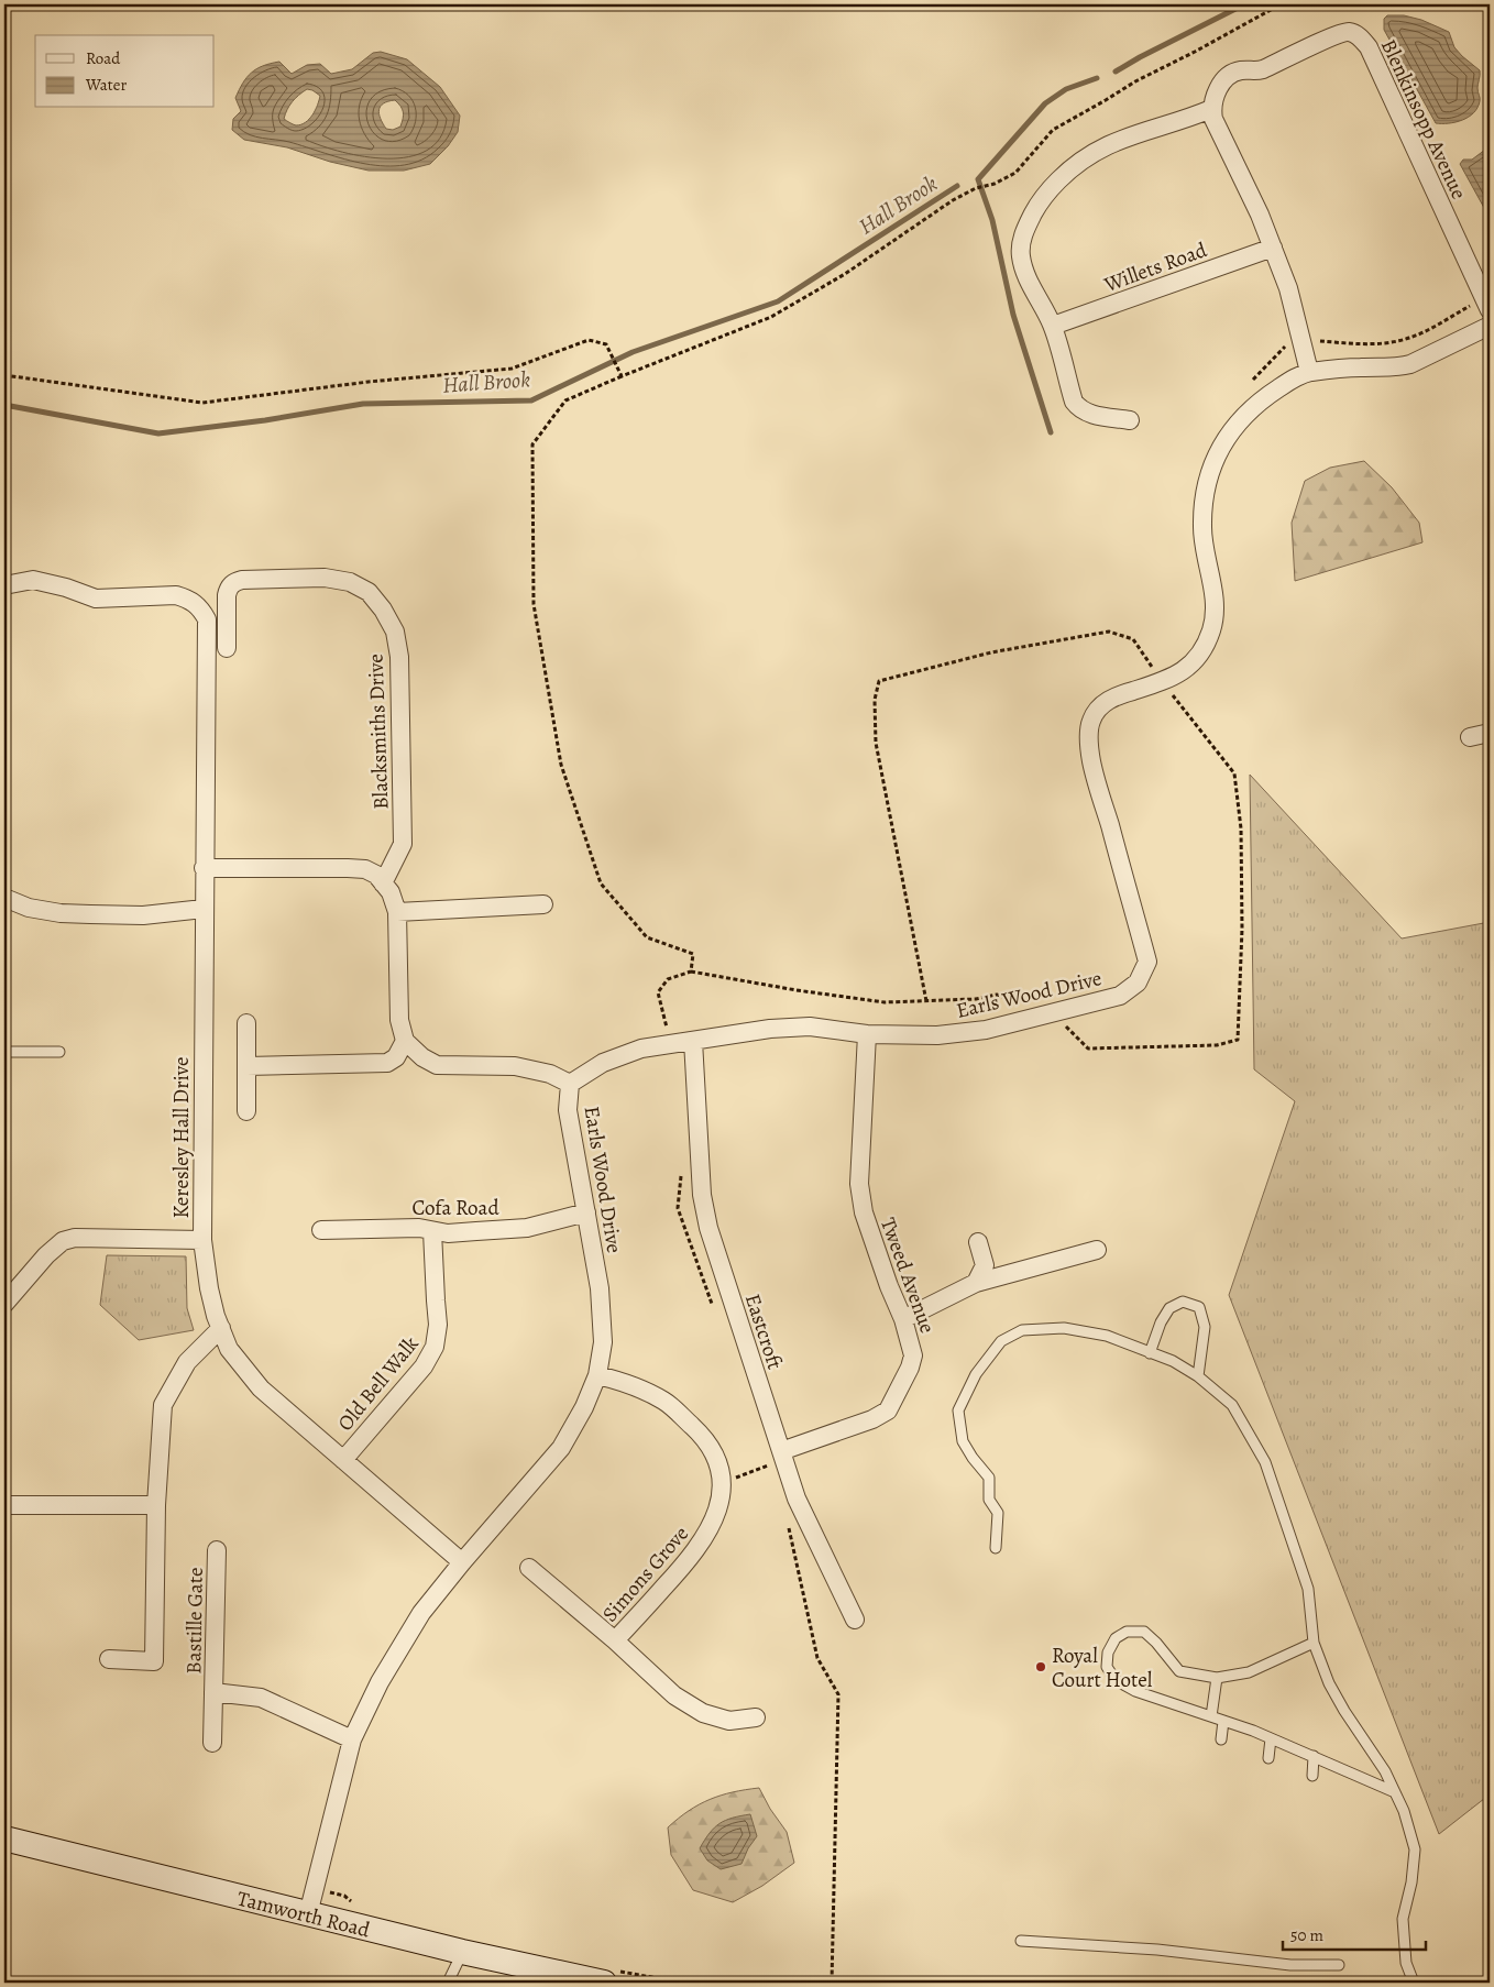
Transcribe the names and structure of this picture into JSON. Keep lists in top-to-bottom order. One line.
{"streets":{"main road":["Tamworth Road"],"street":["Blenkinsopp Avenue","Willets Road","Blacksmiths Drive","Earls Wood Drive","Keresley Hall Drive","Cofa Road","Tweed Avenue","Eastcroft","Old Bell Walk","Simons Grove","Bastille Gate"]},"crossings":[["Earls Wood Drive","Keresley Hall Drive"],["Earls Wood Drive","Cofa Road"],["Earls Wood Drive","Tweed Avenue"],["Earls Wood Drive","Eastcroft"],["Earls Wood Drive","Simons Grove"],["Earls Wood Drive","Bastille Gate"],["Earls Wood Drive","Tamworth Road"],["Keresley Hall Drive","Old Bell Walk"],["Cofa Road","Old Bell Walk"],["Tweed Avenue","Eastcroft"]],"water":["Hall Brook"],"places":["Royal Court Hotel"],"legend":["Road","Water"],"scale_bar":"50 m"}
